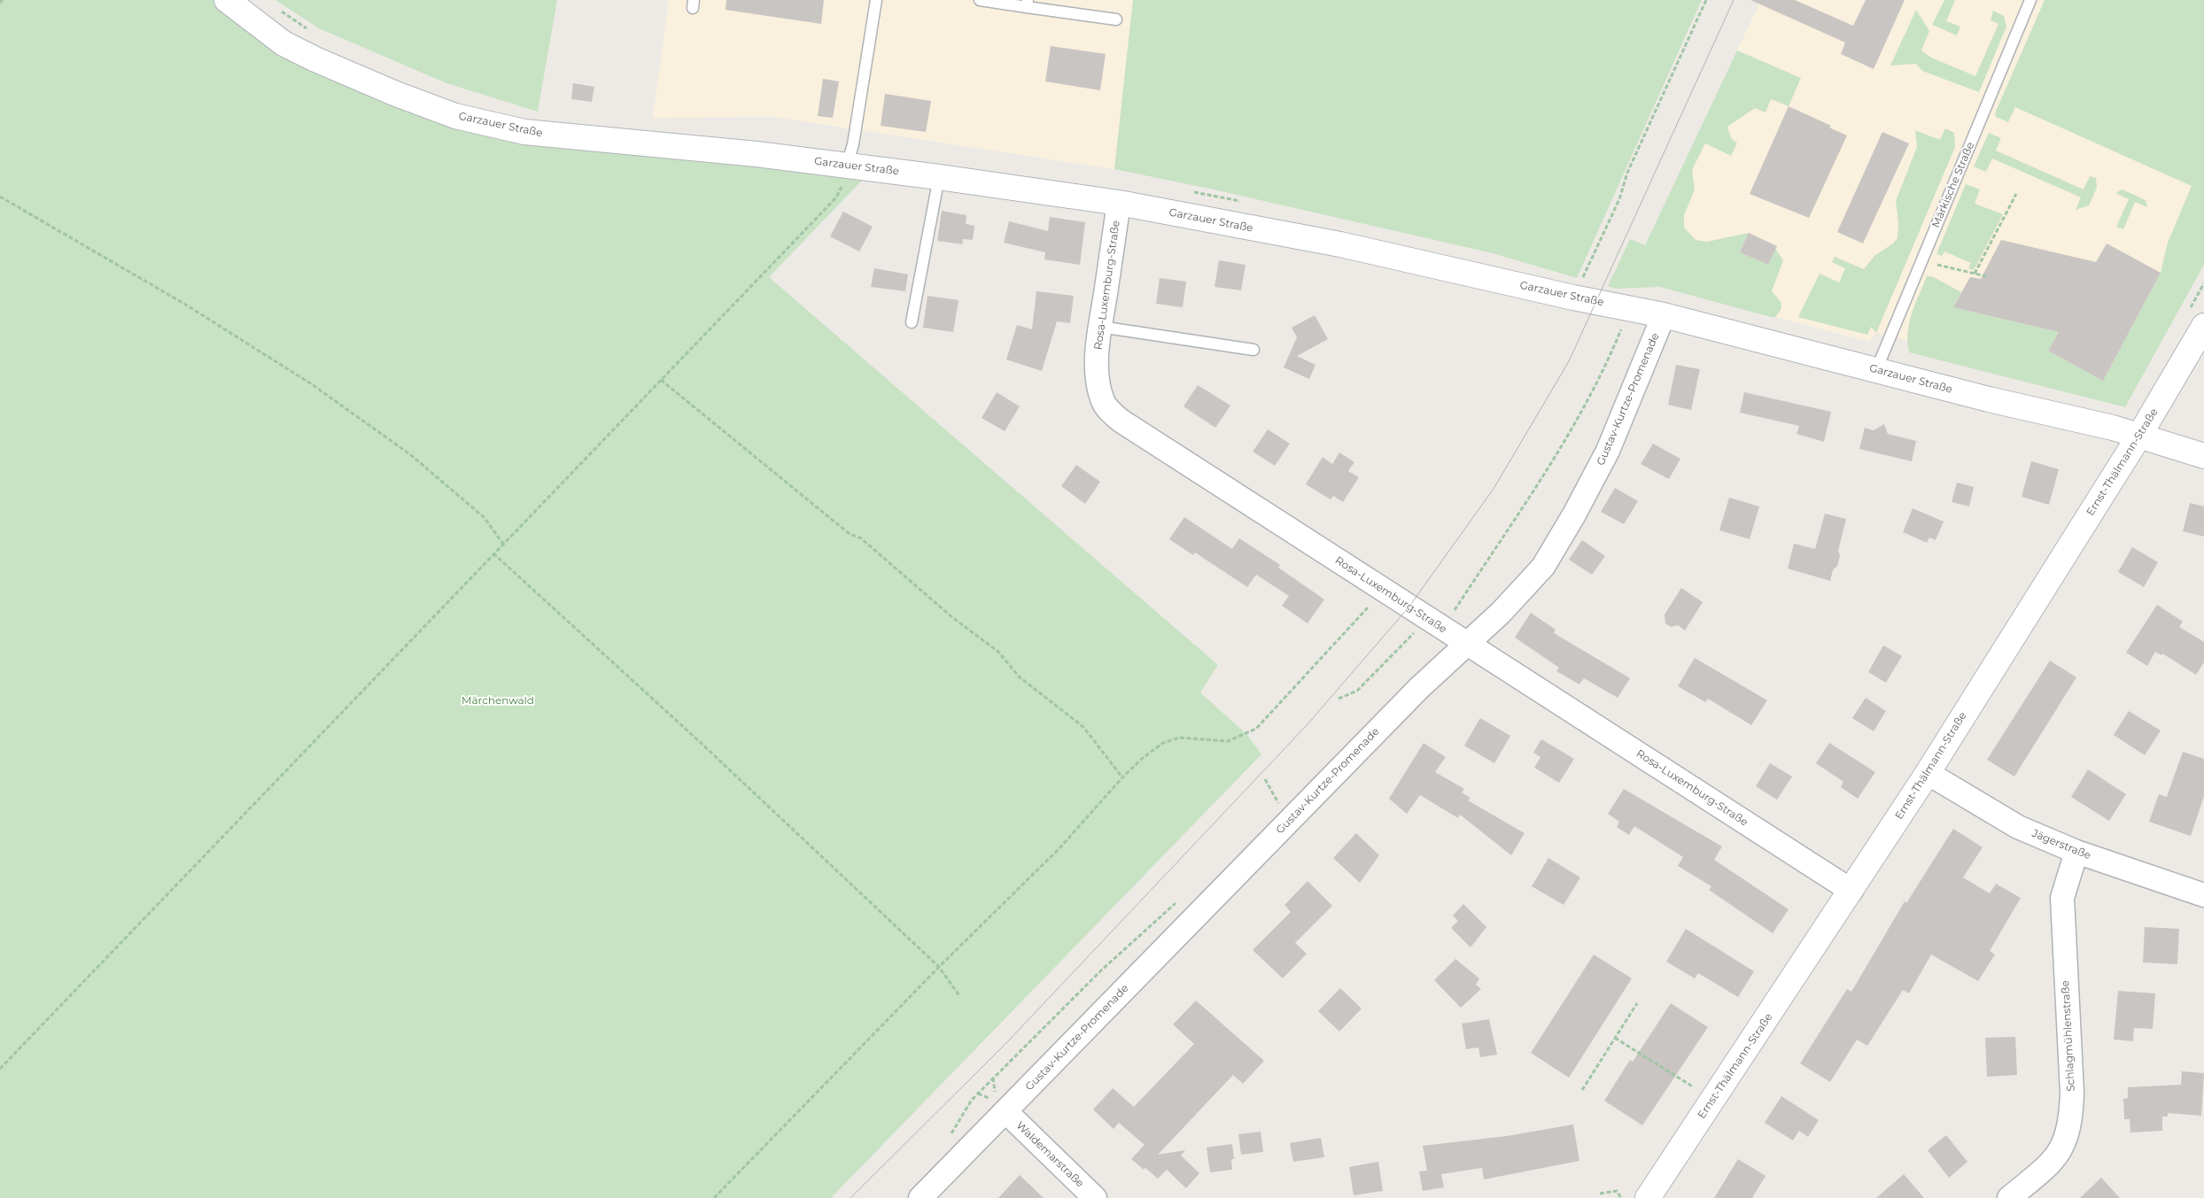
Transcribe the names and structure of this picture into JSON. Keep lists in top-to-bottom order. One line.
{"streets":{"street":["Garzauer Straße","Rosa-Luxemburg-Straße","Gustav-Kurtze-Promenade","Ernst-Thälmann-Straße","Jägerstraße","Schlagmühlenstraße","Waldemarstraße"],"lane":["Märkische Straße"]},"crossings":[["Garzauer Straße","Märkische Straße"],["Garzauer Straße","Rosa-Luxemburg-Straße"],["Garzauer Straße","Gustav-Kurtze-Promenade"],["Garzauer Straße","Ernst-Thälmann-Straße"],["Rosa-Luxemburg-Straße","Gustav-Kurtze-Promenade"],["Rosa-Luxemburg-Straße","Ernst-Thälmann-Straße"],["Gustav-Kurtze-Promenade","Waldemarstraße"],["Ernst-Thälmann-Straße","Jägerstraße"],["Jägerstraße","Schlagmühlenstraße"]],"parks":["Märchenwald"]}
